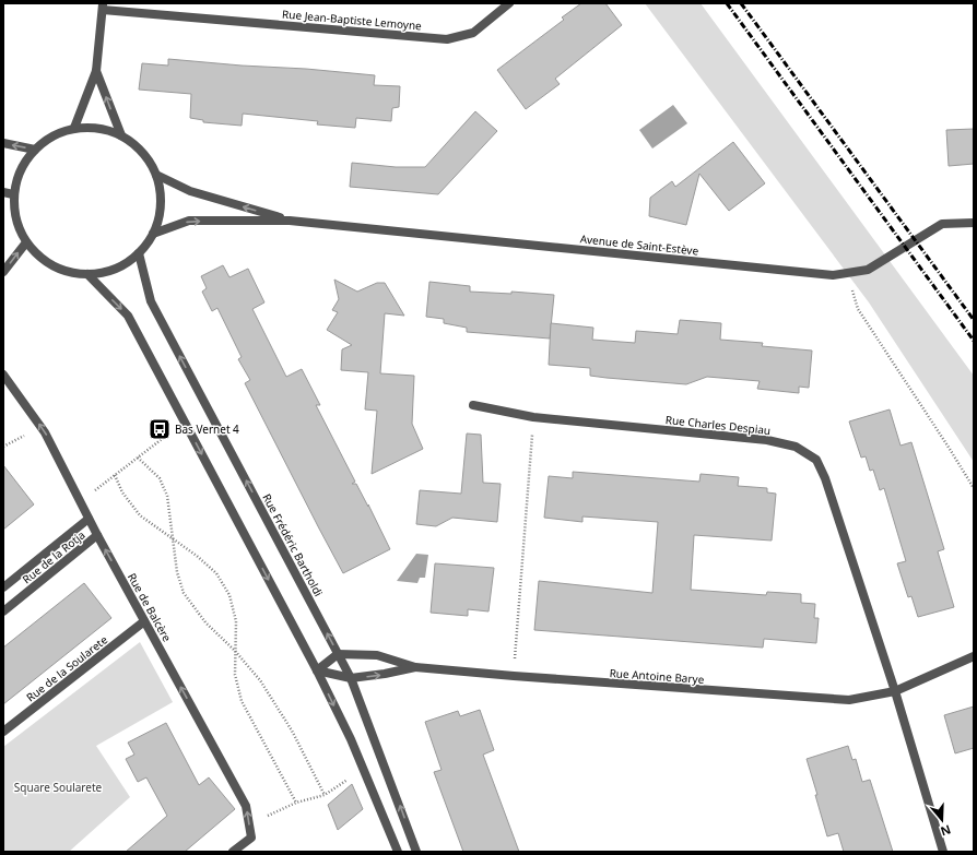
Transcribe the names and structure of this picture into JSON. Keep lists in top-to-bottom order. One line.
{"streets":{"street":["Rue Jean-Baptiste Lemoyne","Avenue de Saint-Estève","Rue Charles Despiau","Rue Frédéric Bartholdi","Rue de la Rotja","Rue de Balcère","Rue de la Soularete","Rue Antoine Barye"]},"crossings":[["Avenue de Saint-Estève","Rue Frédéric Bartholdi"],["Rue Charles Despiau","Rue Antoine Barye"],["Rue Frédéric Bartholdi","Rue Antoine Barye"],["Rue de la Rotja","Rue de Balcère"],["Rue de Balcère","Rue de la Soularete"]],"one_way":["Rue de Balcère"],"parks":["Square Soularete"],"places":{"bus stop":["Bas Vernet 4"]},"north":"bottom"}
